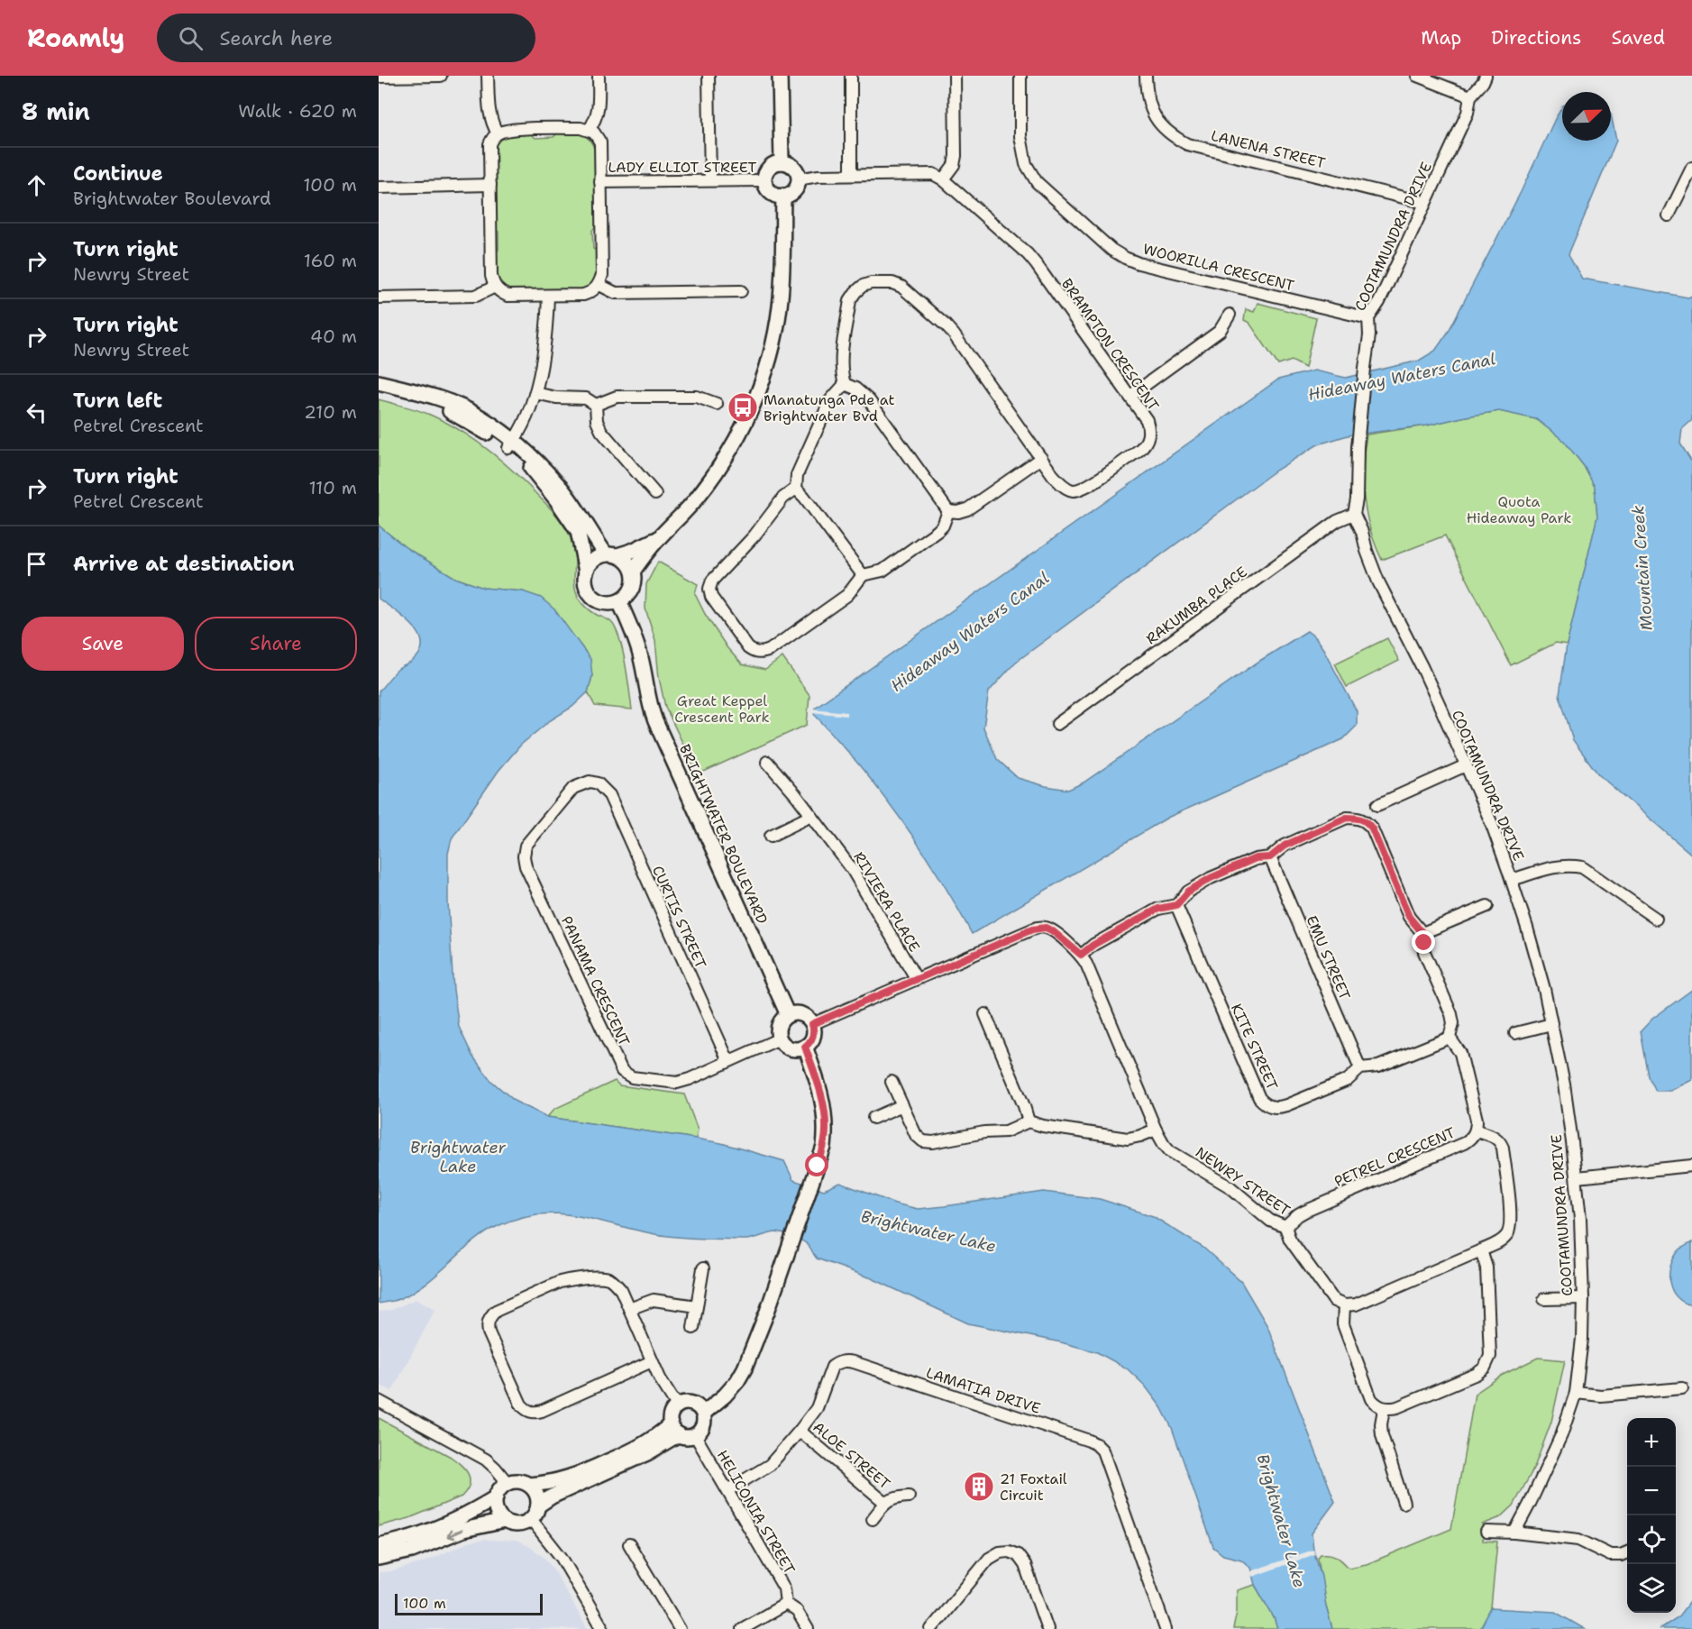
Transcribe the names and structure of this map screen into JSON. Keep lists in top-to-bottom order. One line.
{"streets":{"street":["LANENA STREET","LADY ELLIOT STREET","COOTAMUNDRA DRIVE","WOORILLA CRESCENT","BRAMPTON CRESCENT","RAKUMBA PLACE","BRIGHTWATER BOULEVARD","RIVIERA PLACE","CURTIS STREET","EMU STREET","PANAMA CRESCENT","KITE STREET","PETREL CRESCENT","NEWRY STREET","LAMATIA DRIVE","ALOE STREET","HELICONIA STREET"]},"crossings":[["LANENA STREET","COOTAMUNDRA DRIVE"],["COOTAMUNDRA DRIVE","WOORILLA CRESCENT"],["COOTAMUNDRA DRIVE","RAKUMBA PLACE"],["BRIGHTWATER BOULEVARD","PANAMA CRESCENT"],["BRIGHTWATER BOULEVARD","NEWRY STREET"],["RIVIERA PLACE","NEWRY STREET"],["CURTIS STREET","PANAMA CRESCENT"],["EMU STREET","KITE STREET"],["PANAMA CRESCENT","NEWRY STREET"],["KITE STREET","PETREL CRESCENT"],["PETREL CRESCENT","NEWRY STREET"],["LAMATIA DRIVE","ALOE STREET"],["LAMATIA DRIVE","HELICONIA STREET"]],"water":["Hideaway Waters Canal","Mountain Creek","Brightwater Lake"],"parks":["Quota Hideaway Park","Great Keppel Crescent Park"],"places":{"bus stop":["Manatunga Pde at Brightwater Bvd"],"building":["21 Foxtail Circuit"]},"scale_bar":"100 m","north":"top right","page":{"header":"Roamly","search":"Search here","nav":["Map","Directions","Saved"],"heading":["8 min","Walk · 620 m"],"list":[["Continue","Brightwater Boulevard","100 m"],["Turn right","Newry Street","160 m"],["Turn right","Newry Street","40 m"],["Turn left","Petrel Crescent","210 m"],["Turn right","Petrel Crescent","110 m"],"Arrive at destination"],"buttons":["Save","Share"],"map_buttons":["+","−"],"scale":"100 m"}}
